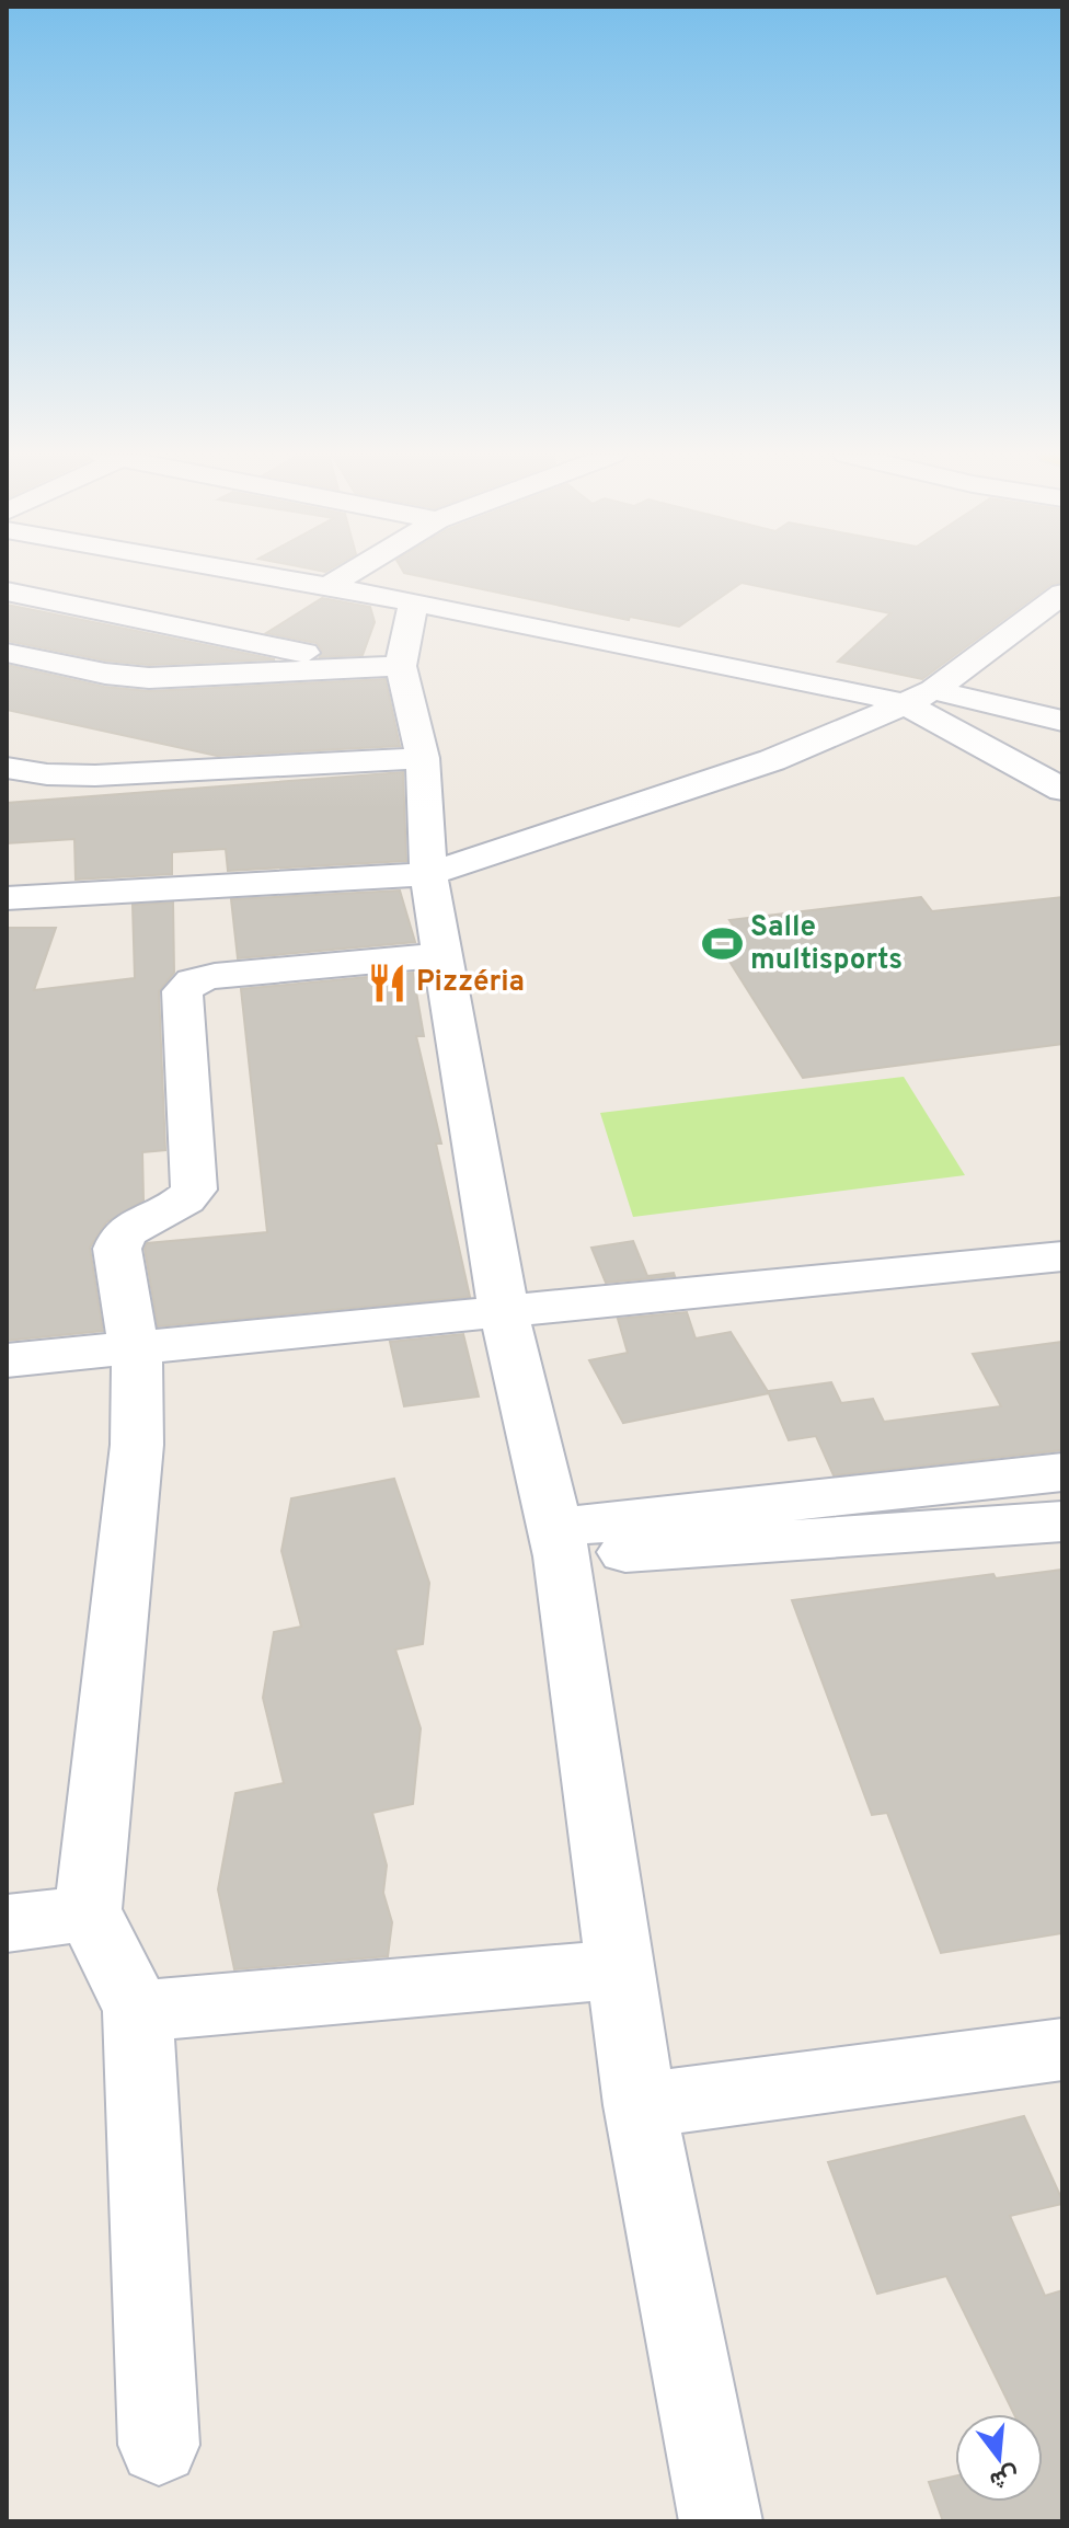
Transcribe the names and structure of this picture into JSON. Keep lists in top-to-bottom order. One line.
{"places":{"sports":["Salle multisports"],"restaurant":["Pizzéria"]},"north":"bottom"}
